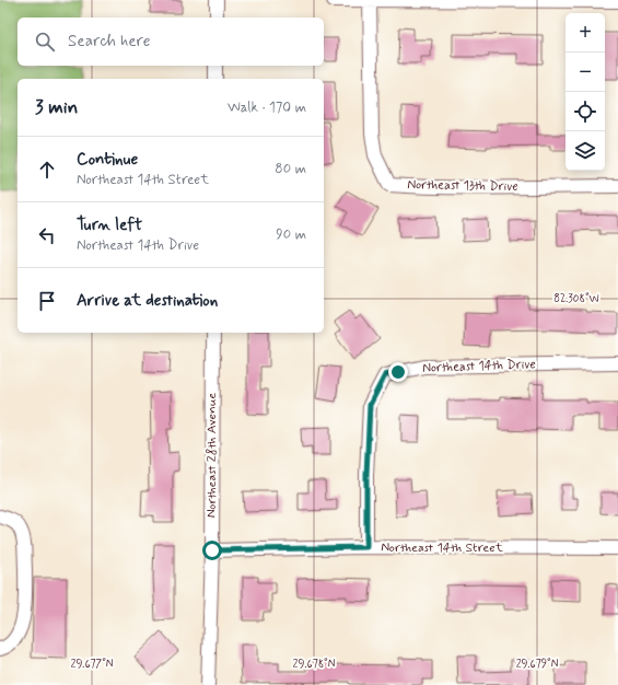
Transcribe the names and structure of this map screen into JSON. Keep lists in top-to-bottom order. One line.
{"streets":{"street":["Northeast 13th Drive","Northeast 14th Drive","Northeast 28th Avenue","Northeast 14th Street"]},"crossings":[["Northeast 14th Drive","Northeast 14th Street"],["Northeast 28th Avenue","Northeast 14th Street"]],"page":{"map_buttons":["+","−"],"search":"Search here","heading":["3 min","Walk · 170 m"],"list":[["Continue","Northeast 14th Street","80 m"],["Turn left","Northeast 14th Drive","90 m"],"Arrive at destination"]},"coordinates":["82.308°W","29.677°N","29.678°N","29.679°N"]}
